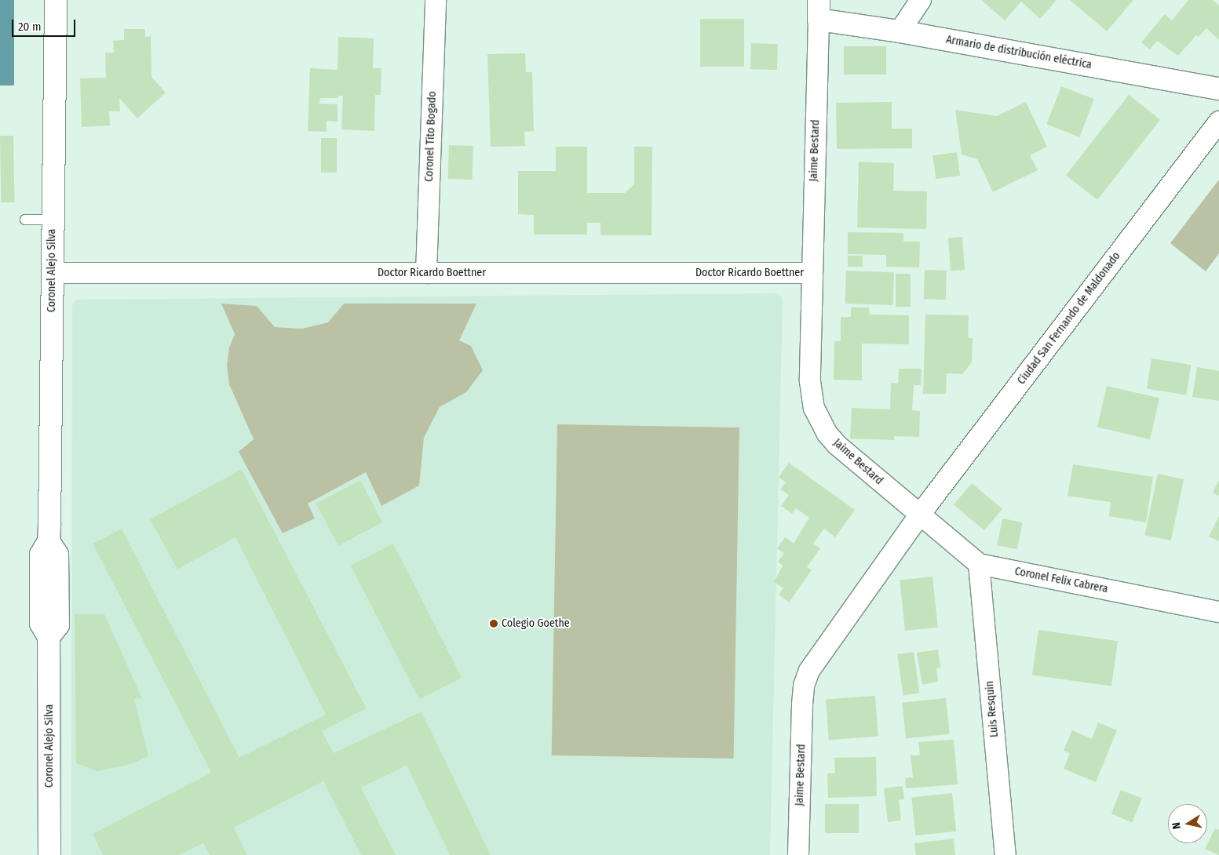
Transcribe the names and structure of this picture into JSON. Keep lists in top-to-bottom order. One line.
{"streets":{"main road":["Armario de distribución eléctrica","Coronel Alejo Silva"],"street":["Coronel Tito Bogado","Jaime Bestard","Doctor Ricardo Boettner","Ciudad San Fernando de Maldonado","Coronel Felix Cabrera","Luis Resquin"]},"crossings":[["Armario de distribución eléctrica","Jaime Bestard"],["Coronel Tito Bogado","Doctor Ricardo Boettner"],["Jaime Bestard","Doctor Ricardo Boettner"],["Jaime Bestard","Ciudad San Fernando de Maldonado"],["Jaime Bestard","Coronel Felix Cabrera"],["Coronel Alejo Silva","Doctor Ricardo Boettner"],["Ciudad San Fernando de Maldonado","Coronel Felix Cabrera"],["Coronel Felix Cabrera","Luis Resquin"]],"places":["Colegio Goethe"],"scale_bar":"20 m","north":"left"}
